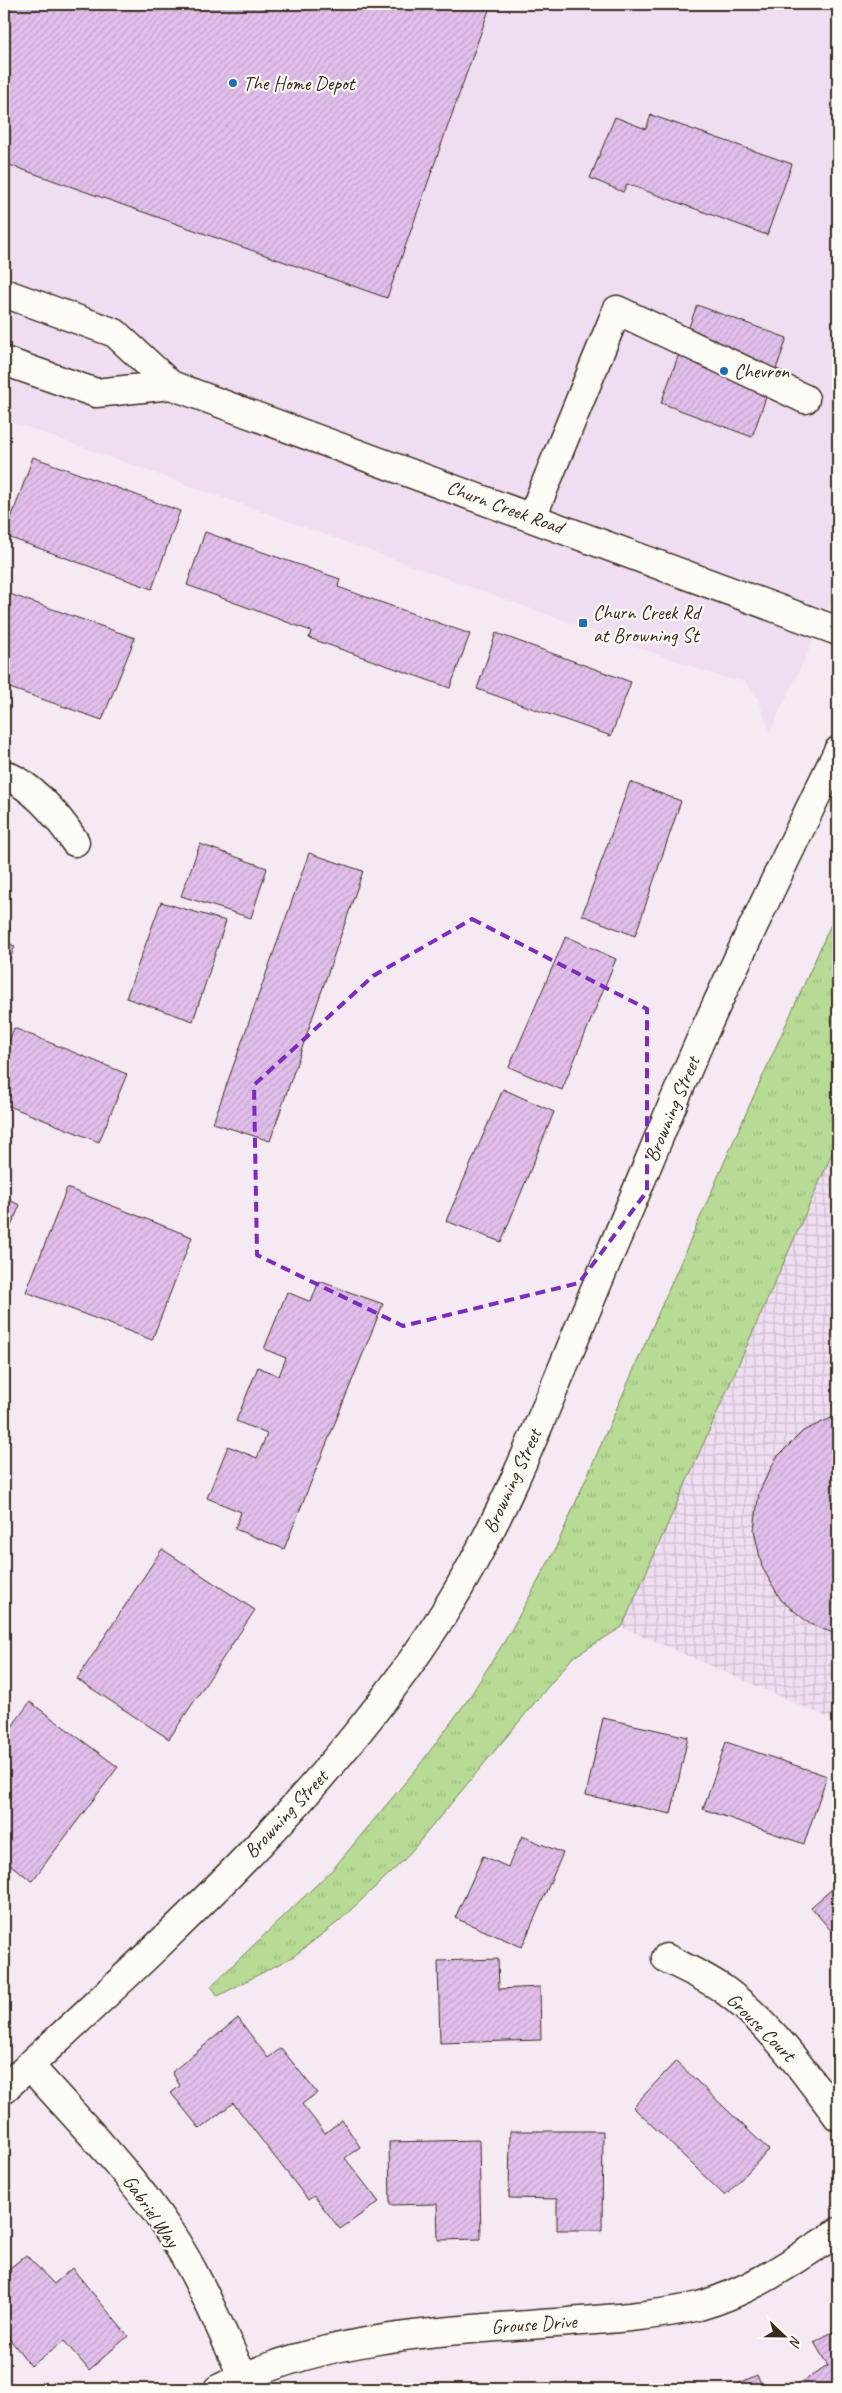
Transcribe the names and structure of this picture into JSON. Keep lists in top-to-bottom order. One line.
{"streets":{"street":["Churn Creek Road","Browning Street","Grouse Court","Gabriel Way","Grouse Drive"]},"crossings":[["Browning Street","Gabriel Way"],["Gabriel Way","Grouse Drive"]],"places":{"other":["The Home Depot","Chevron"],"transit":["Churn Creek Rd at Browning St"]},"north":"right"}
